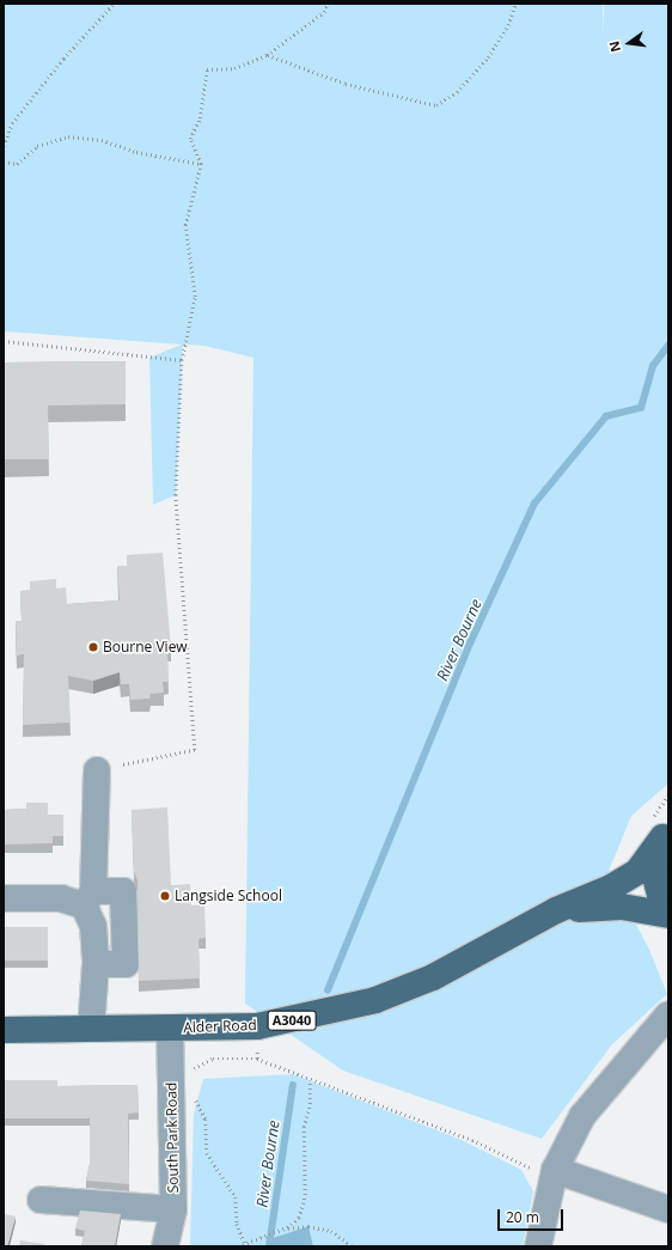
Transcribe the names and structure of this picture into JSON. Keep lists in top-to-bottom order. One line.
{"streets":{"main road":["A3040","Alder Road"],"street":["South Park Road"]},"crossings":[["A3040","Alder Road"],["Alder Road","South Park Road"]],"water":["River Bourne"],"places":["Bourne View","Langside School"],"scale_bar":"20 m","north":"left"}
